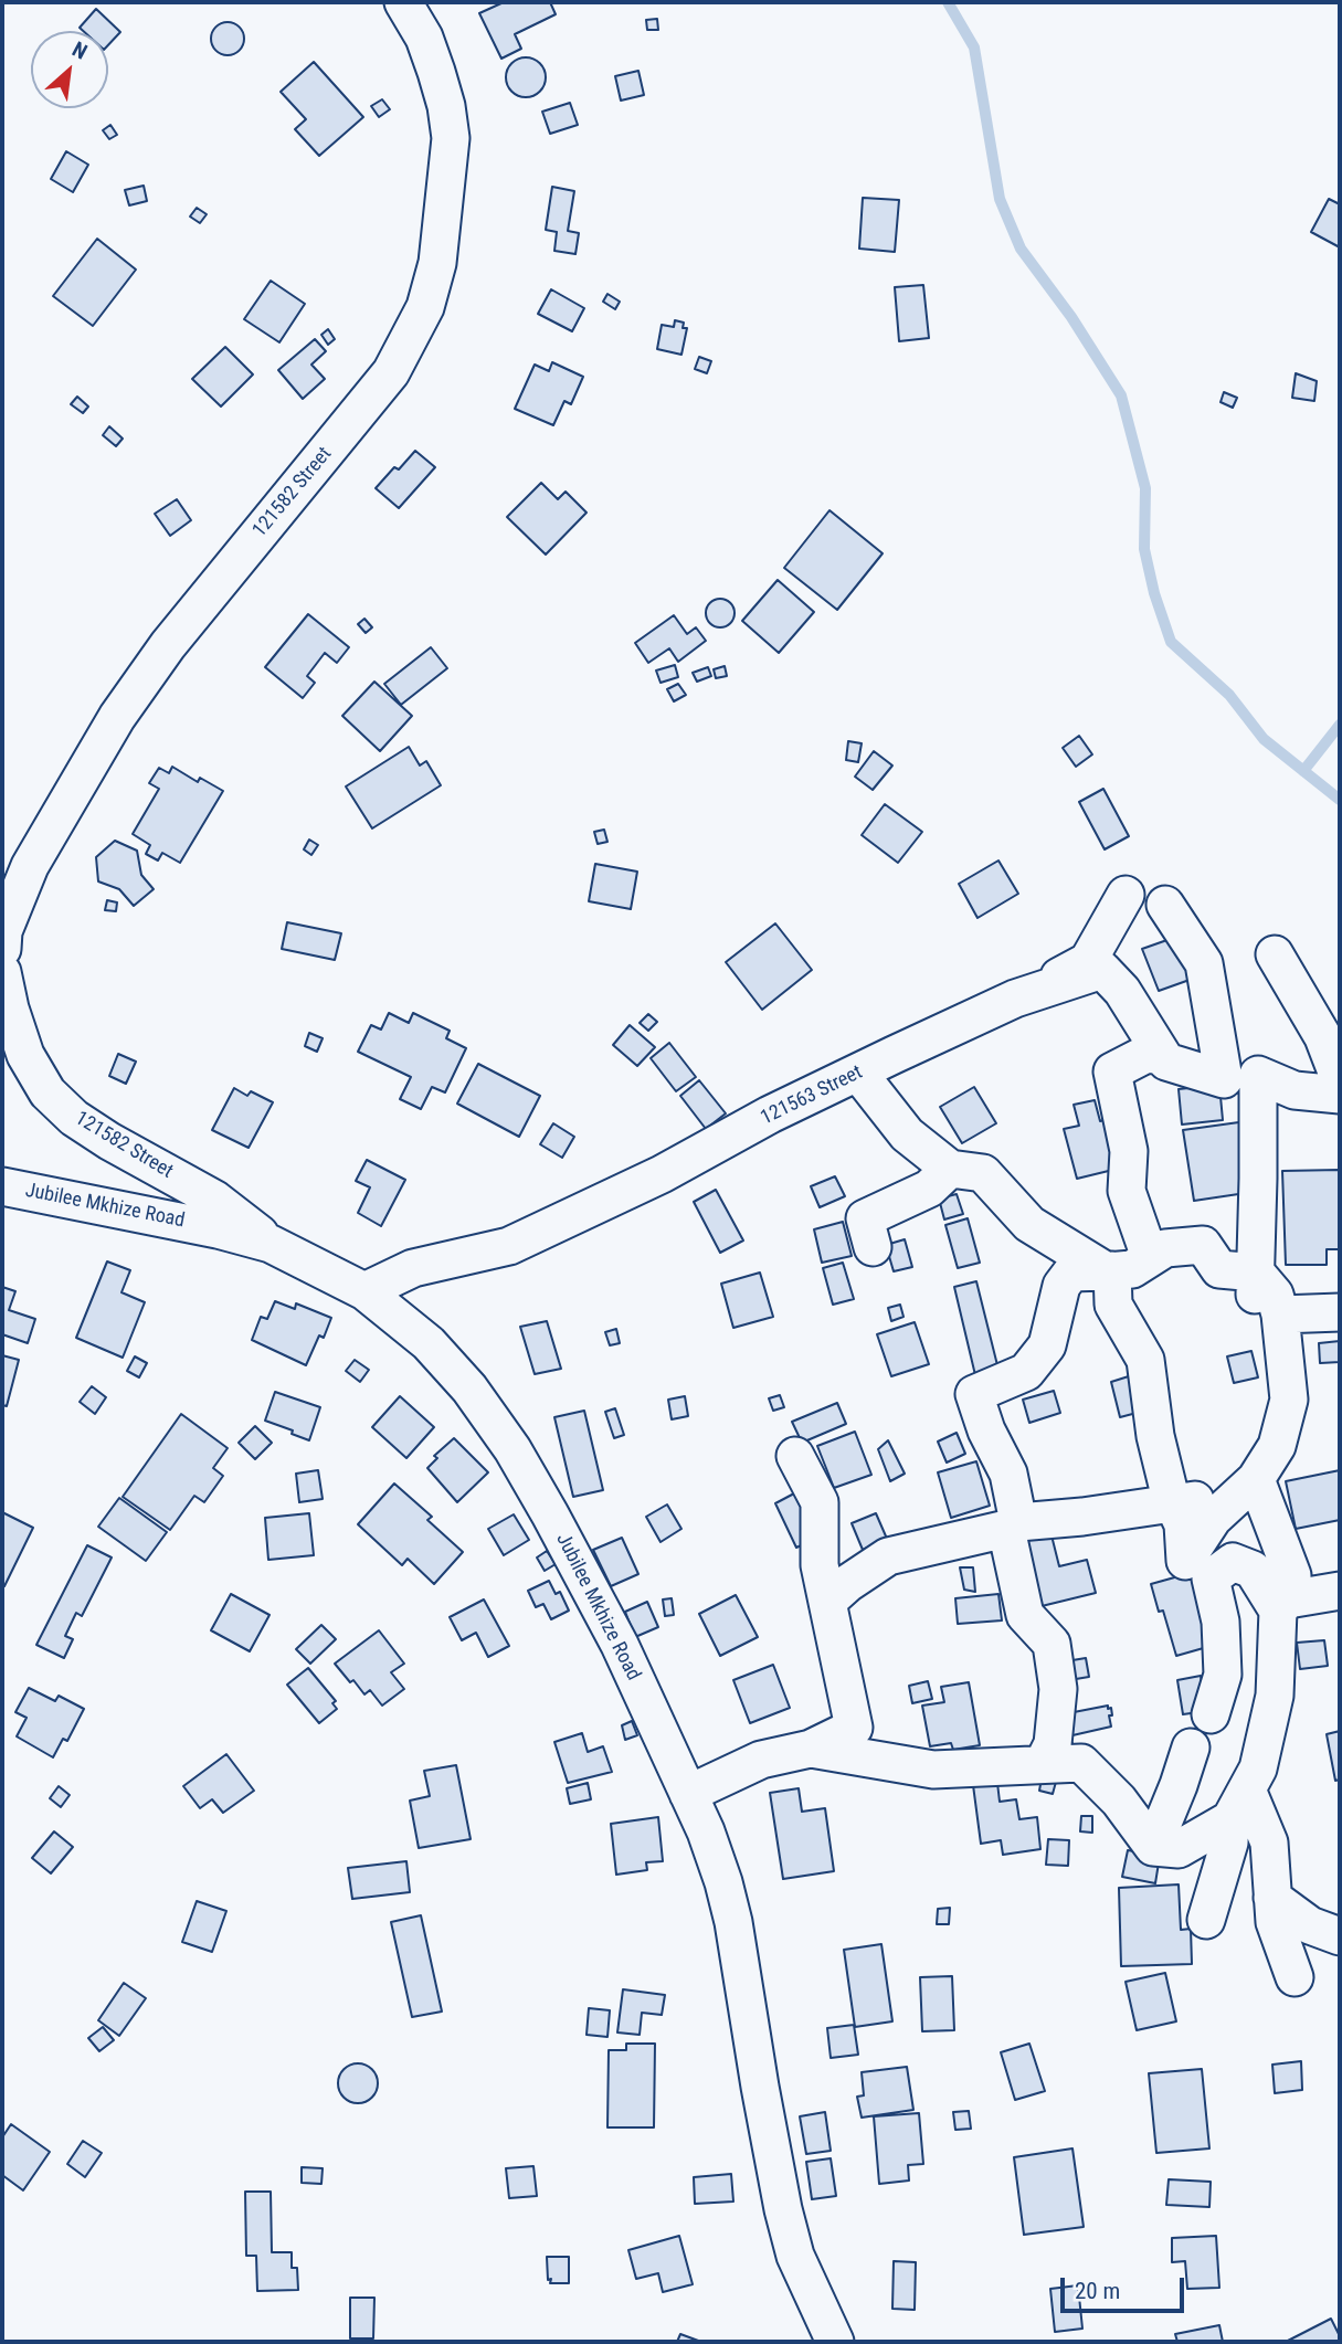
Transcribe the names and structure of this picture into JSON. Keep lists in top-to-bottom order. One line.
{"streets":{"street":["121582 Street","121563 Street","Jubilee Mkhize Road"]},"crossings":[["121582 Street","Jubilee Mkhize Road"],["121563 Street","Jubilee Mkhize Road"]],"scale_bar":"20 m","north":"top right"}
